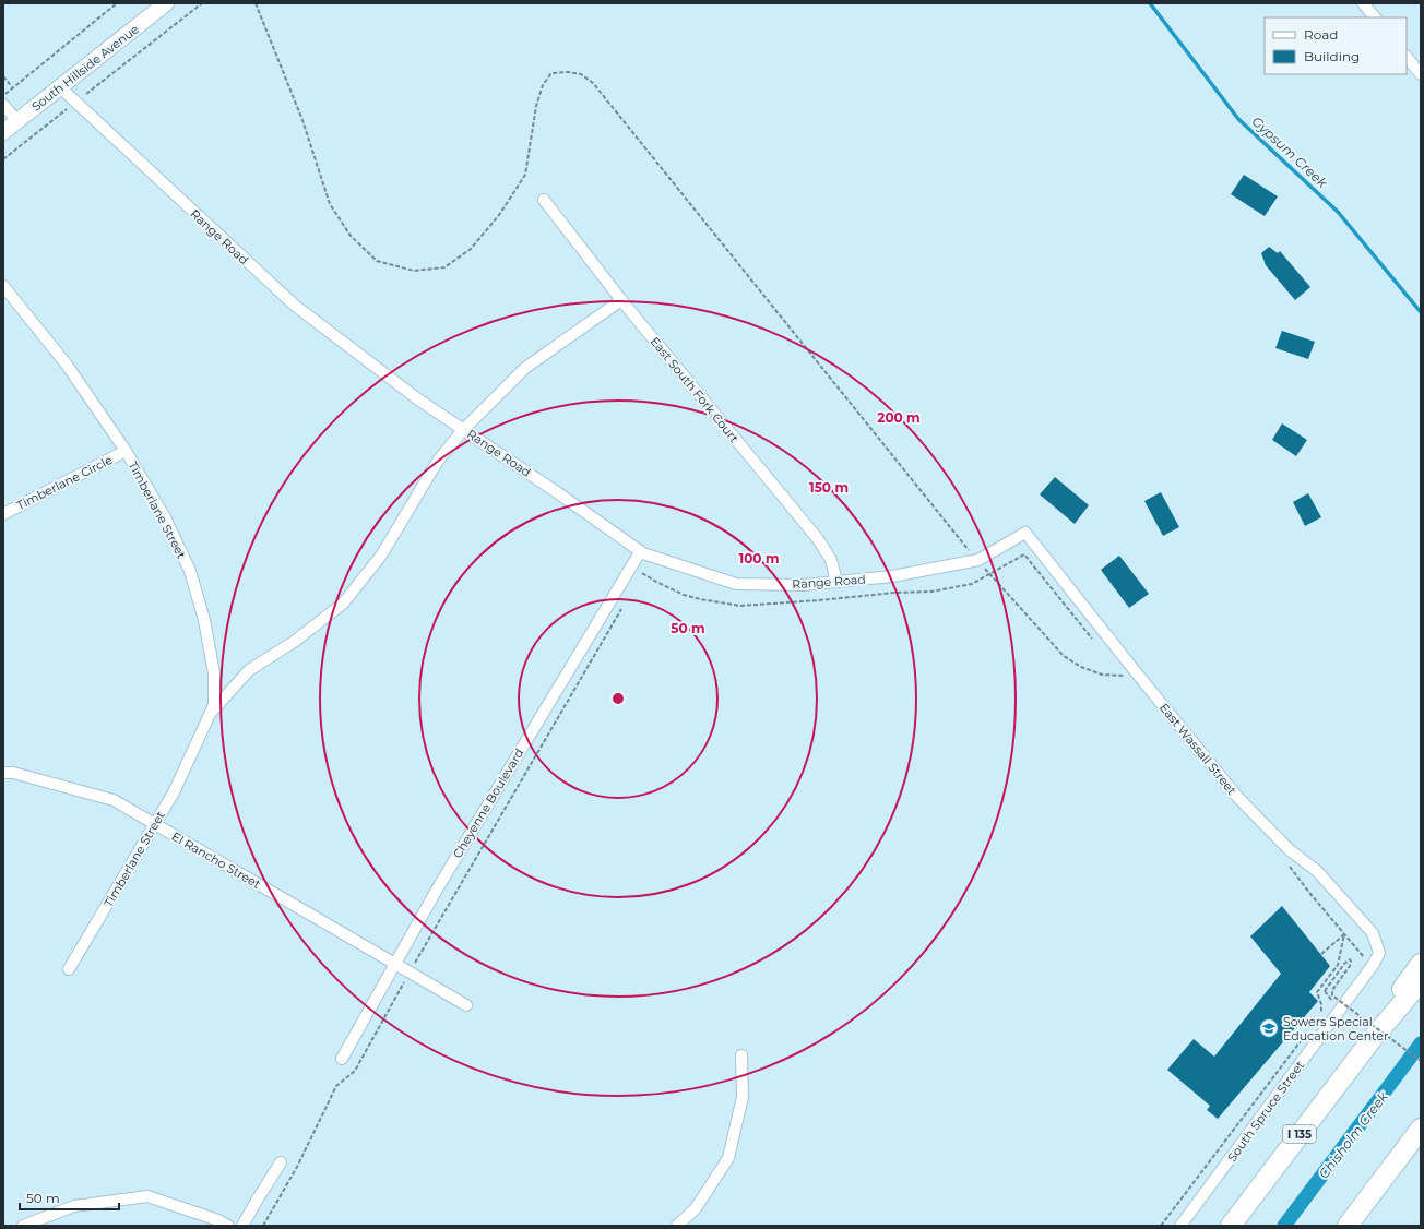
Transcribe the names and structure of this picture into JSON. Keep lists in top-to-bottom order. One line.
{"streets":{"highway":["I 135"],"main road":["South Hillside Avenue"],"street":["Range Road","East South Fork Court","Timberlane Circle","Timberlane Street","East Wassall Street","Cheyenne Boulevard","El Rancho Street","South Spruce Street"]},"crossings":[["South Hillside Avenue","Range Road"],["Range Road","East South Fork Court"],["Range Road","East Wassall Street"],["Range Road","Cheyenne Boulevard"],["Timberlane Circle","Timberlane Street"],["Timberlane Street","El Rancho Street"],["East Wassall Street","South Spruce Street"],["Cheyenne Boulevard","El Rancho Street"]],"water":["Gypsum Creek","Chisholm Creek"],"places":{"school or university":["Sowers Special Education Center"]},"legend":["Road","Building"],"scale_bar":"50 m","rings":["200 m","150 m","100 m","50 m"]}
